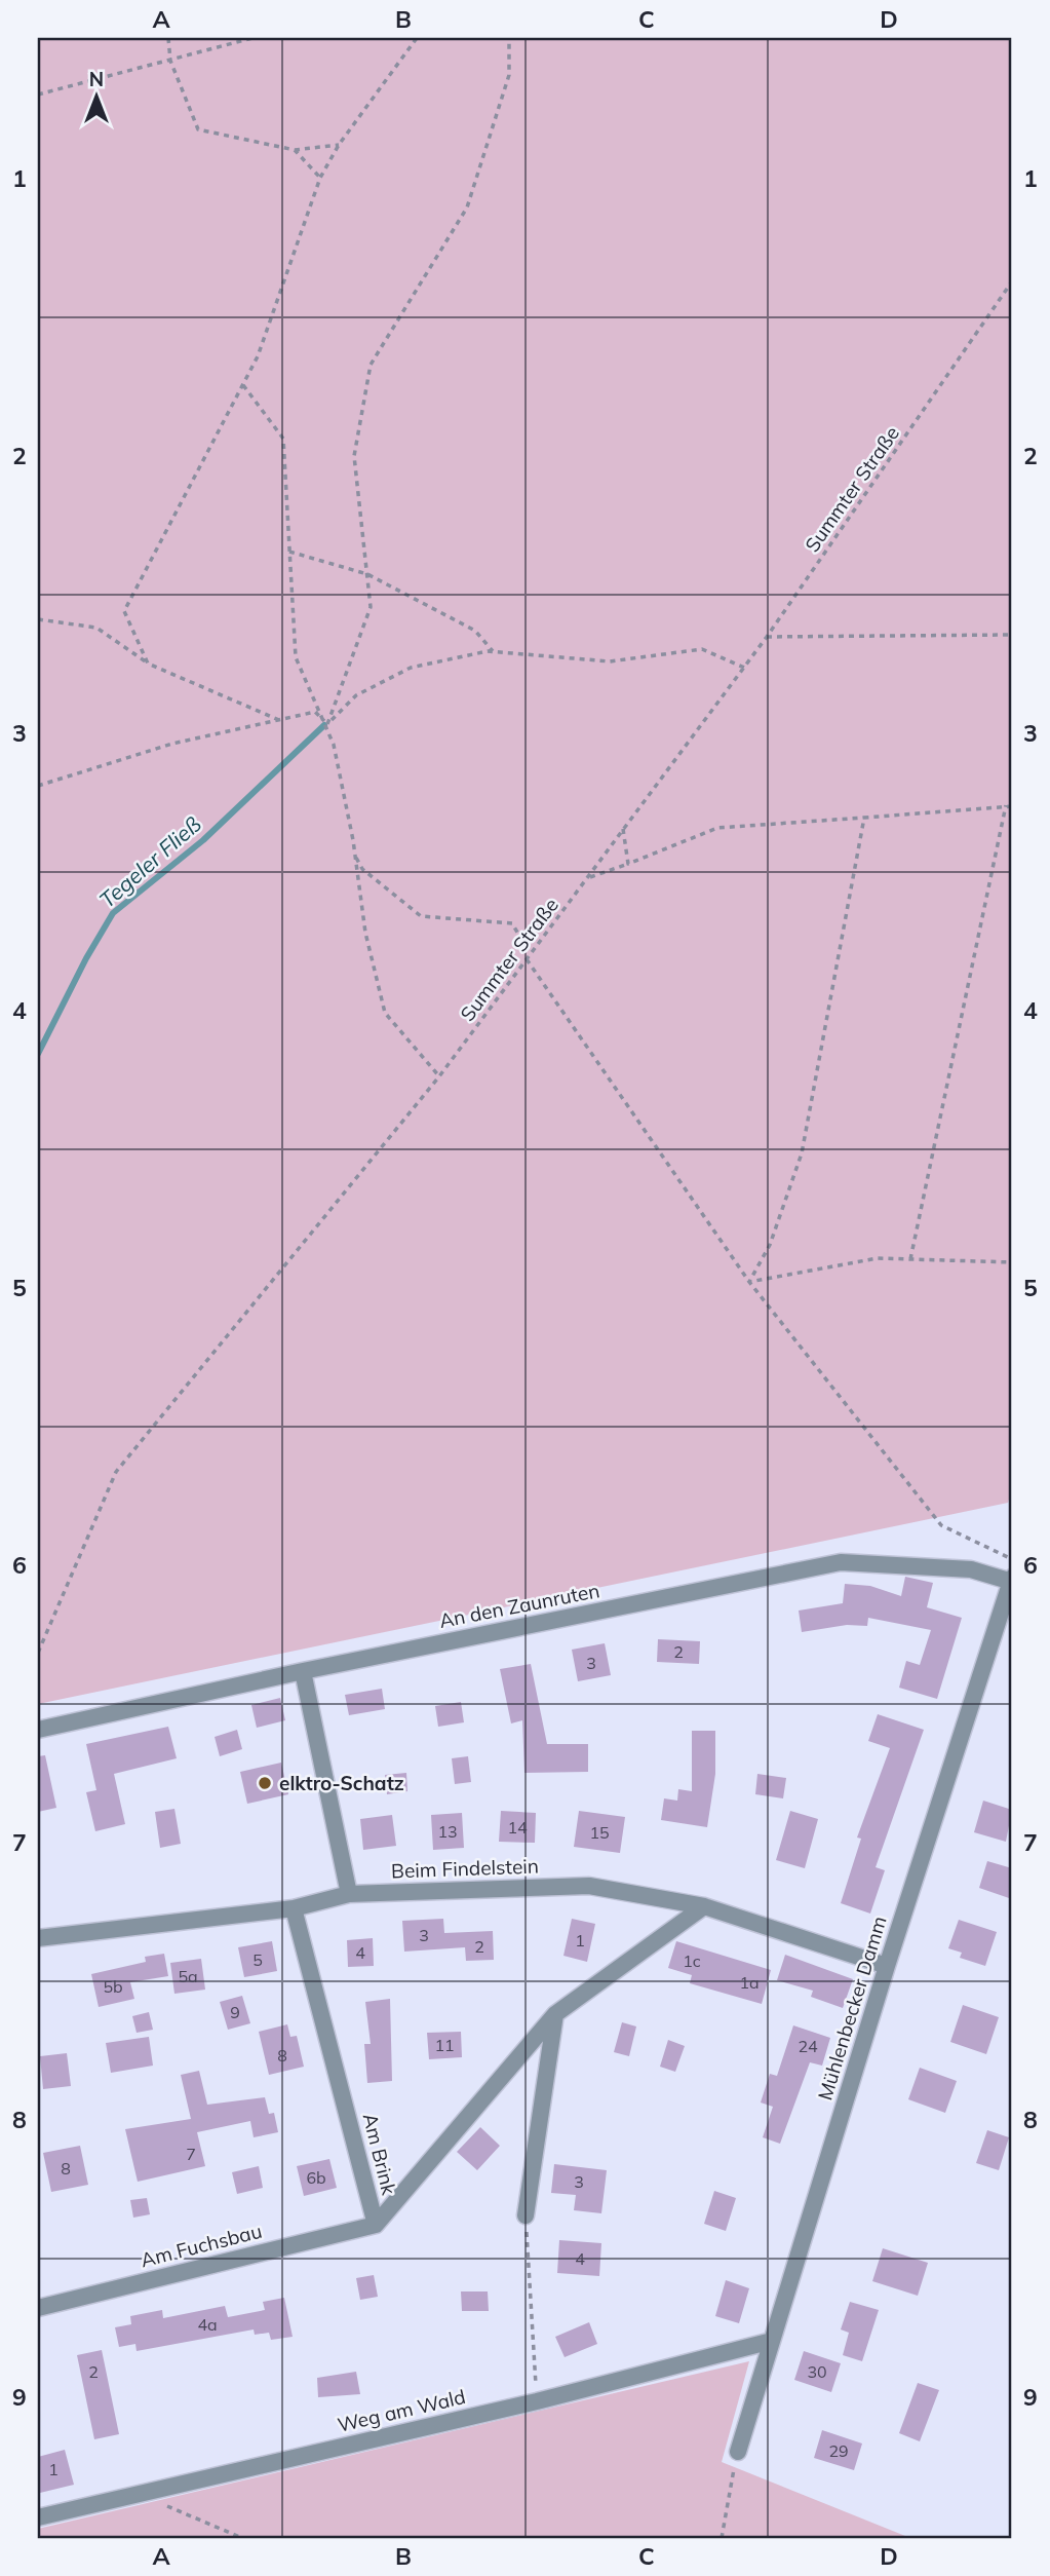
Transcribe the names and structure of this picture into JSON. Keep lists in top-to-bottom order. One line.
{"streets":{"street":["An den Zaunruten","Beim Findelstein","Mühlenbecker Damm","Am Brink","Am Fuchsbau","Weg am Wald"],"path":["Summter Straße"]},"crossings":[["An den Zaunruten","Mühlenbecker Damm"],["Beim Findelstein","Mühlenbecker Damm"],["Beim Findelstein","Am Brink"],["Mühlenbecker Damm","Weg am Wald"],["Am Brink","Am Fuchsbau"]],"water":["Tegeler Fließ"],"places":["elktro-Schatz"],"house_numbers":["2","3","14","13","15","3","1","2","4","5","1c","5a","1a","5b","9","11","24","8","7","8","6b","3","4","4a","2","30","29","1"],"north":"top","grid":{"columns":["A","B","C","D"],"rows":["1","2","3","4","5","6","7","8","9"]}}
